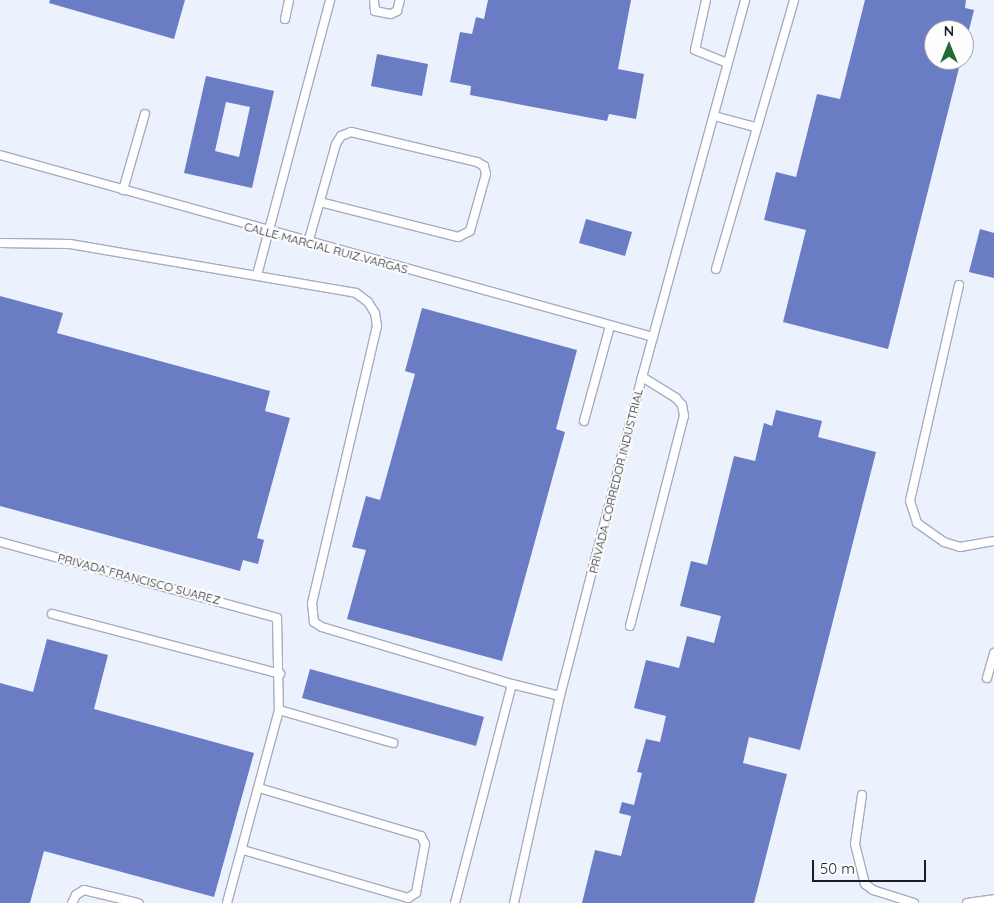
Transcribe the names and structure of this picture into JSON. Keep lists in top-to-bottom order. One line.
{"streets":{"lane":["CALLE MARCIAL RUIZ VARGAS","PRIVADA CORREDOR INDUSTRIAL","PRIVADA FRANCISCO SUAREZ"]},"crossings":[["CALLE MARCIAL RUIZ VARGAS","PRIVADA CORREDOR INDUSTRIAL"]],"scale_bar":"50 m","north":"top"}
